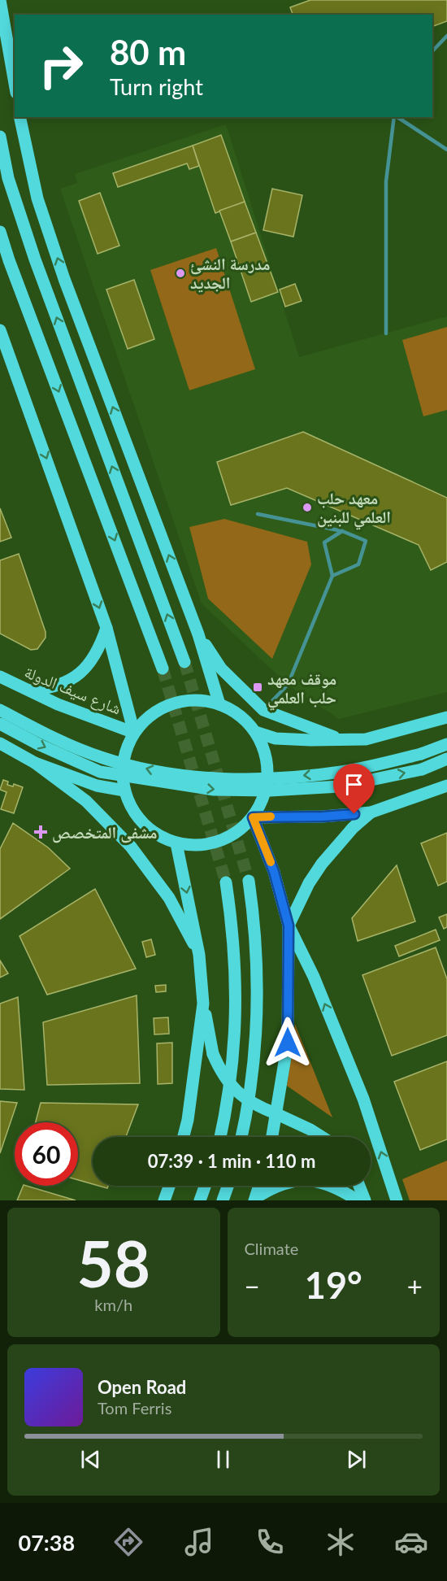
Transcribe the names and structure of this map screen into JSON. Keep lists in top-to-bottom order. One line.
{"streets":{"main road":["شارع سيف الدولة"]},"places":{"other":["مدرسة النشئ الجديد","معهد حلب العلمي للبنين"],"transit":["موقف معهد حلب العلمي"],"health":["مشفى المتخصص"]},"page":{"turn":["80 m","Turn right"],"limit":"60","trip":"07:39 · 1 min · 110 m","tile":[["58","km/h"],"Climate"],"heat":["−","19°","+"],"song":["Open Road","Tom Ferris"],"tabs":"07:38"}}
